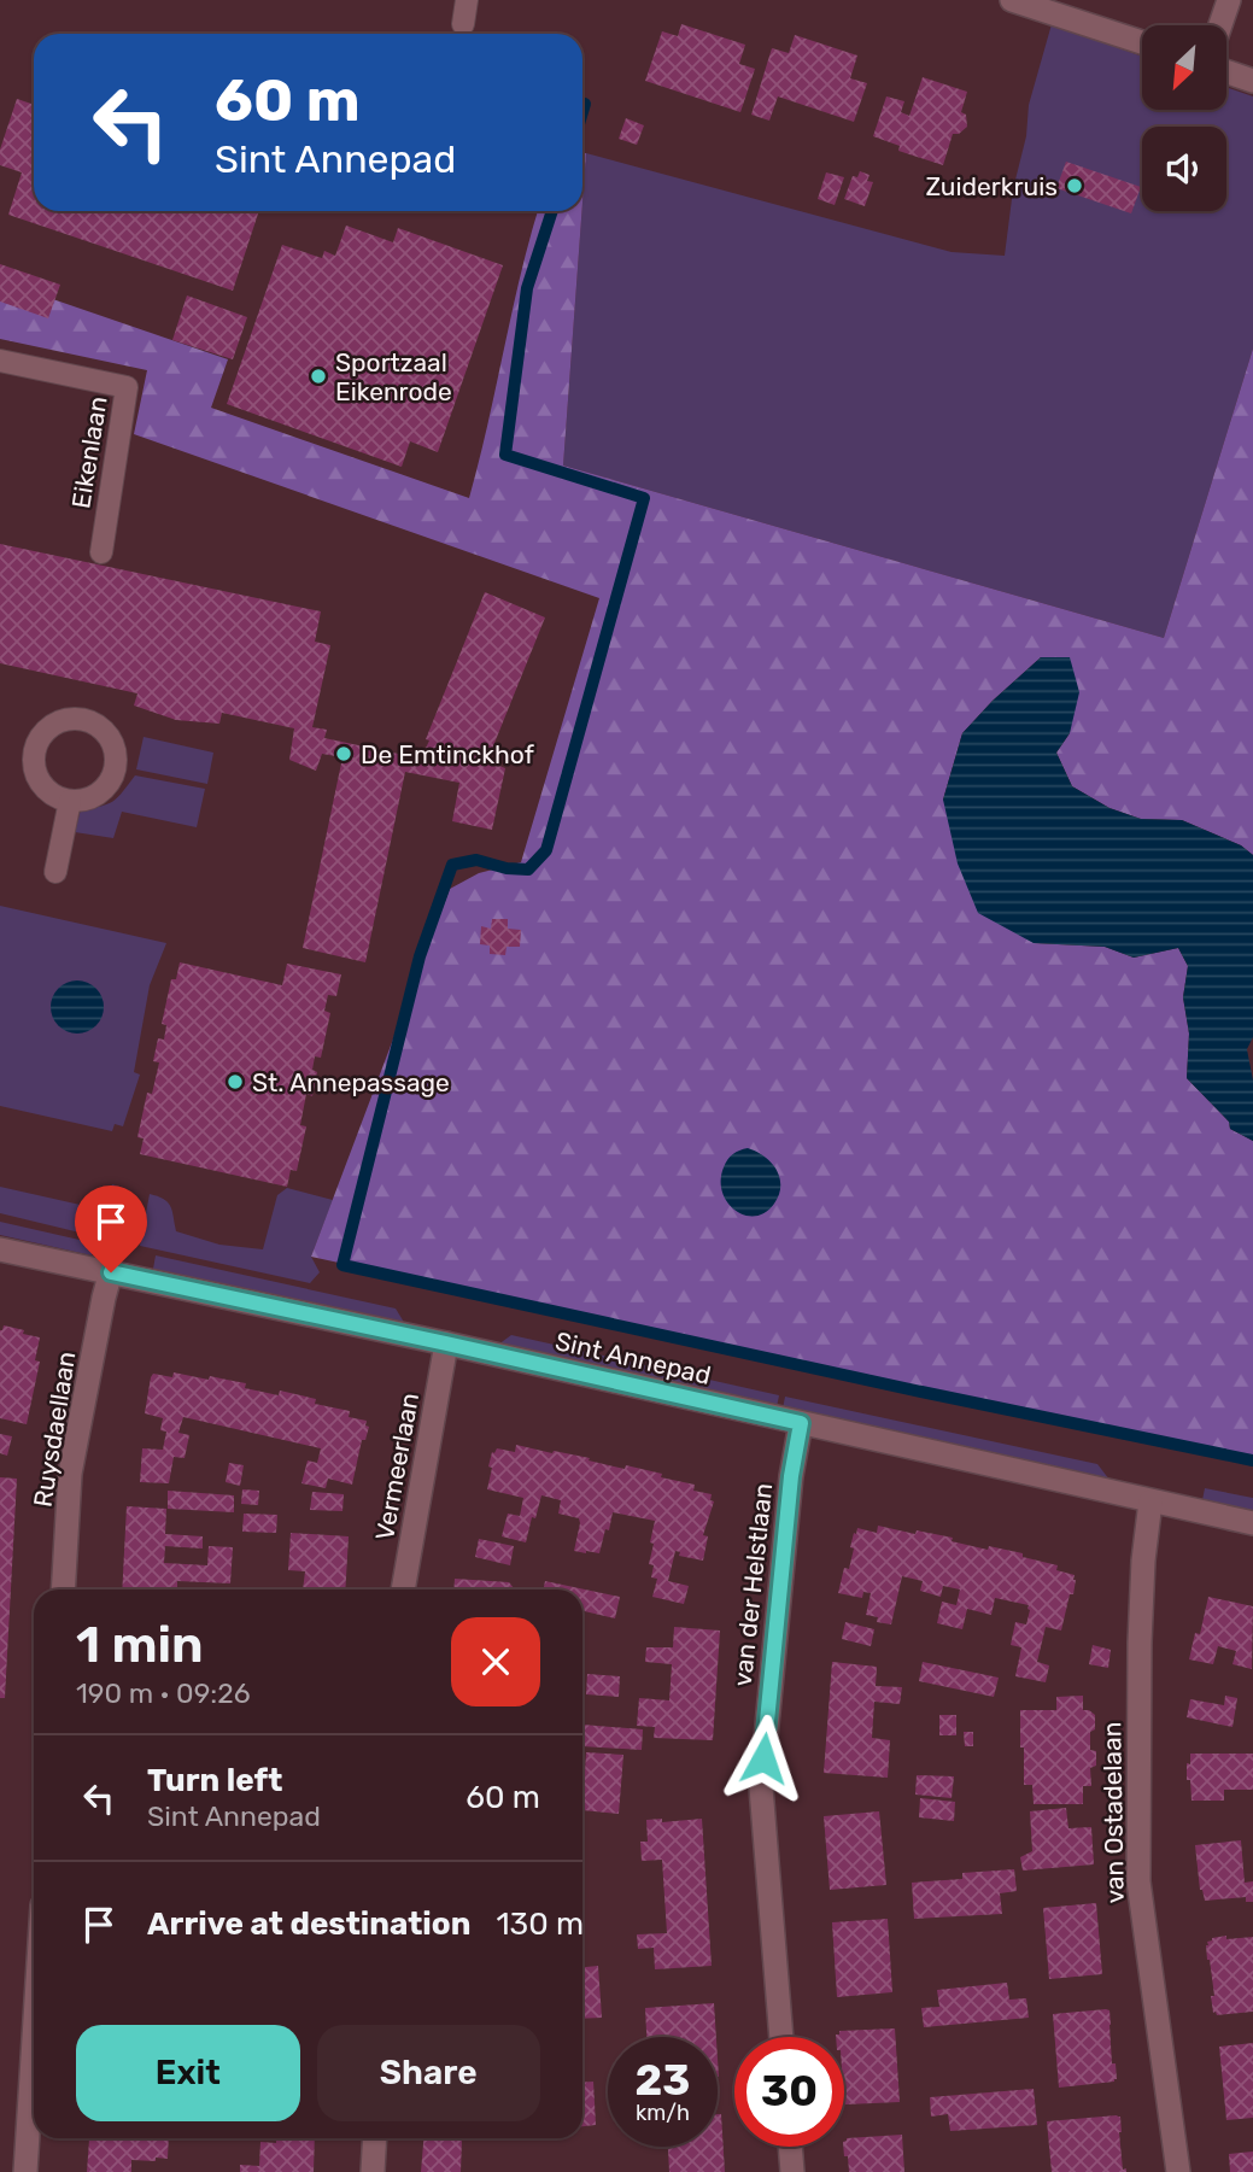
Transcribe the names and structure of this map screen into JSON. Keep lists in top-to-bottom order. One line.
{"streets":{"street":["Sint Annepad","Ruysdaellaan","Vermeerlaan","van der Helstlaan","van Ostadelaan"],"lane":["Eikenlaan"]},"crossings":[["Sint Annepad","Ruysdaellaan"],["Sint Annepad","Vermeerlaan"],["Sint Annepad","van der Helstlaan"],["Sint Annepad","van Ostadelaan"]],"places":["Zuiderkruis","Sportzaal Eikenrode","De Emtinckhof","St. Annepassage"],"north":"bottom left","page":{"turn":["60 m","Sint Annepad"],"heading":["1 min","190 m · 09:26"],"list":[{"name":"Turn left","note":"Sint Annepad","value":"60 m"},{"name":"Arrive at destination","value":"130 m"}],"buttons":["Exit","Share"],"speed":"23 km/h","limit":"30"}}
